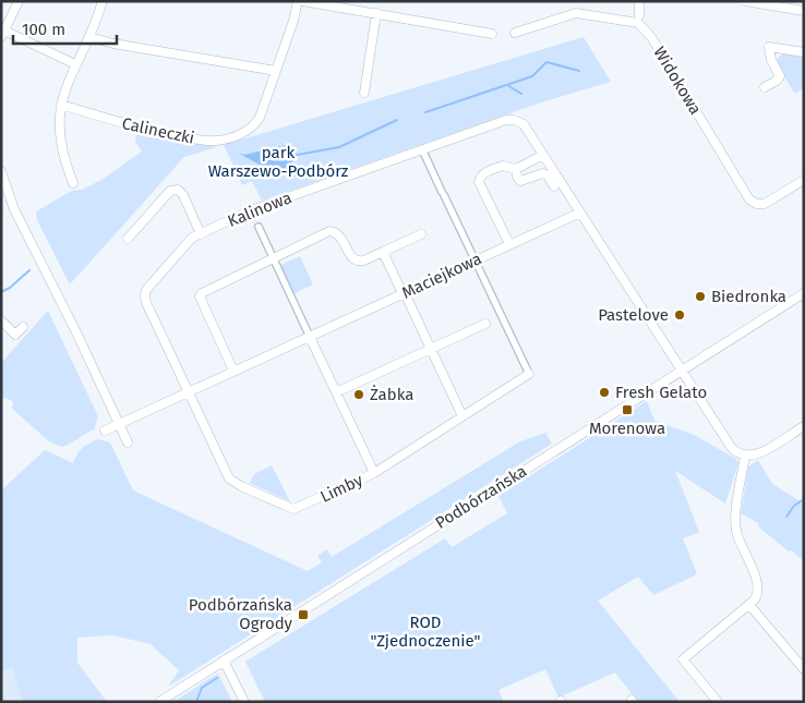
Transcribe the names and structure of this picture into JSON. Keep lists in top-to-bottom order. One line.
{"streets":{"street":["Widokowa","Calineczki","Kalinowa","Maciejkowa","Limby","Podbórzańska"]},"crossings":[["Kalinowa","Maciejkowa"],["Kalinowa","Limby"],["Maciejkowa","Limby"]],"parks":["park Warszewo-Podbórz","ROD \"Zjednoczenie\""],"places":{"other":["Biedronka","Pastelove","Fresh Gelato","Żabka"],"transit":["Morenowa","Podbórzańska Ogrody"]},"scale_bar":"100 m"}
